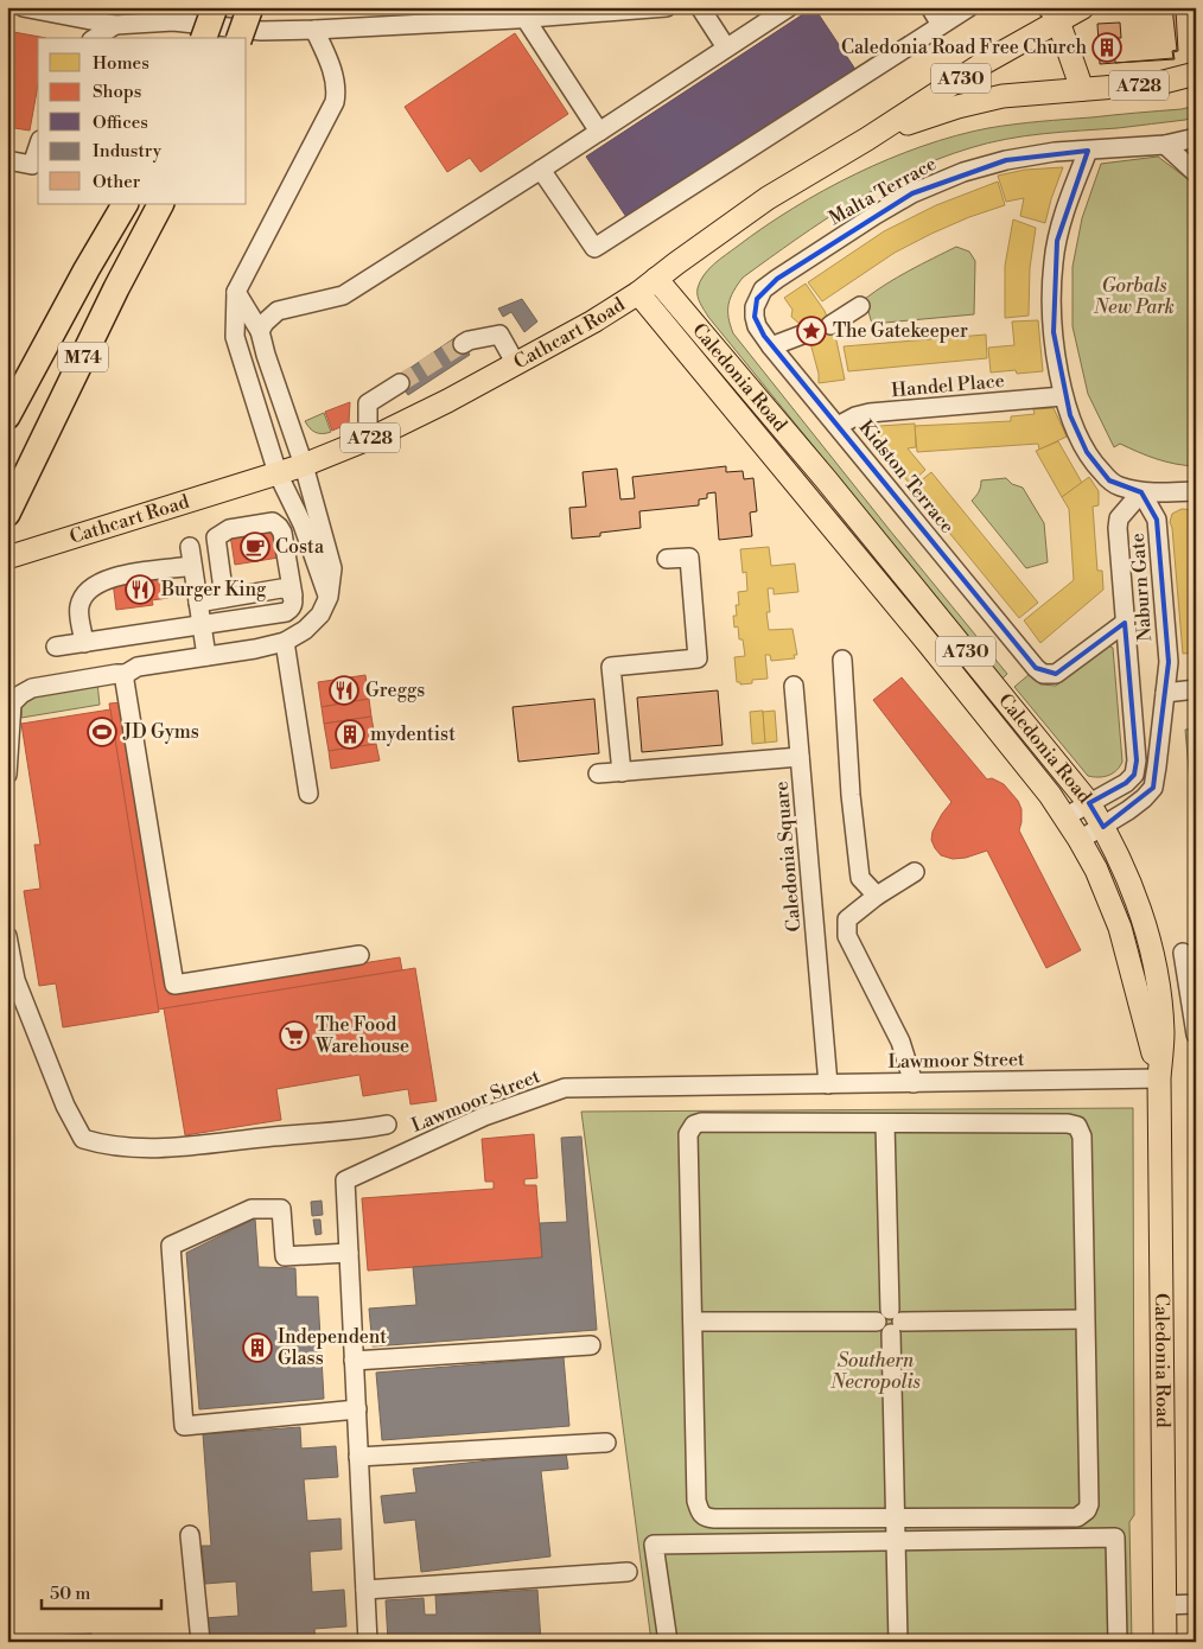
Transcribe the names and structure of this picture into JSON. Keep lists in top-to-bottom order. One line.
{"streets":{"highway":["M74"],"main road":["A730","A728","Cathcart Road","Caledonia Road"],"street":["Malta Terrace","Handel Place","Kidston Terrace","Naburn Gate","Caledonia Square","Lawmoor Street"]},"crossings":[["A728","Cathcart Road"],["Malta Terrace","Kidston Terrace"],["Cathcart Road","Caledonia Road"],["Caledonia Road","Naburn Gate"],["Caledonia Road","Lawmoor Street"],["Handel Place","Kidston Terrace"],["Kidston Terrace","Naburn Gate"],["Caledonia Square","Lawmoor Street"]],"parks":["Gorbals New Park","Southern Necropolis"],"places":{"building":["Caledonia Road Free Church","mydentist","Independent Glass"],"place":["The Gatekeeper"],"cafe":["Costa"],"restaurant":["Burger King","Greggs"],"sports":["JD Gyms"],"supermarket":["The Food Warehouse"]},"legend":["Homes","Shops","Offices","Industry","Other"],"scale_bar":"50 m"}
